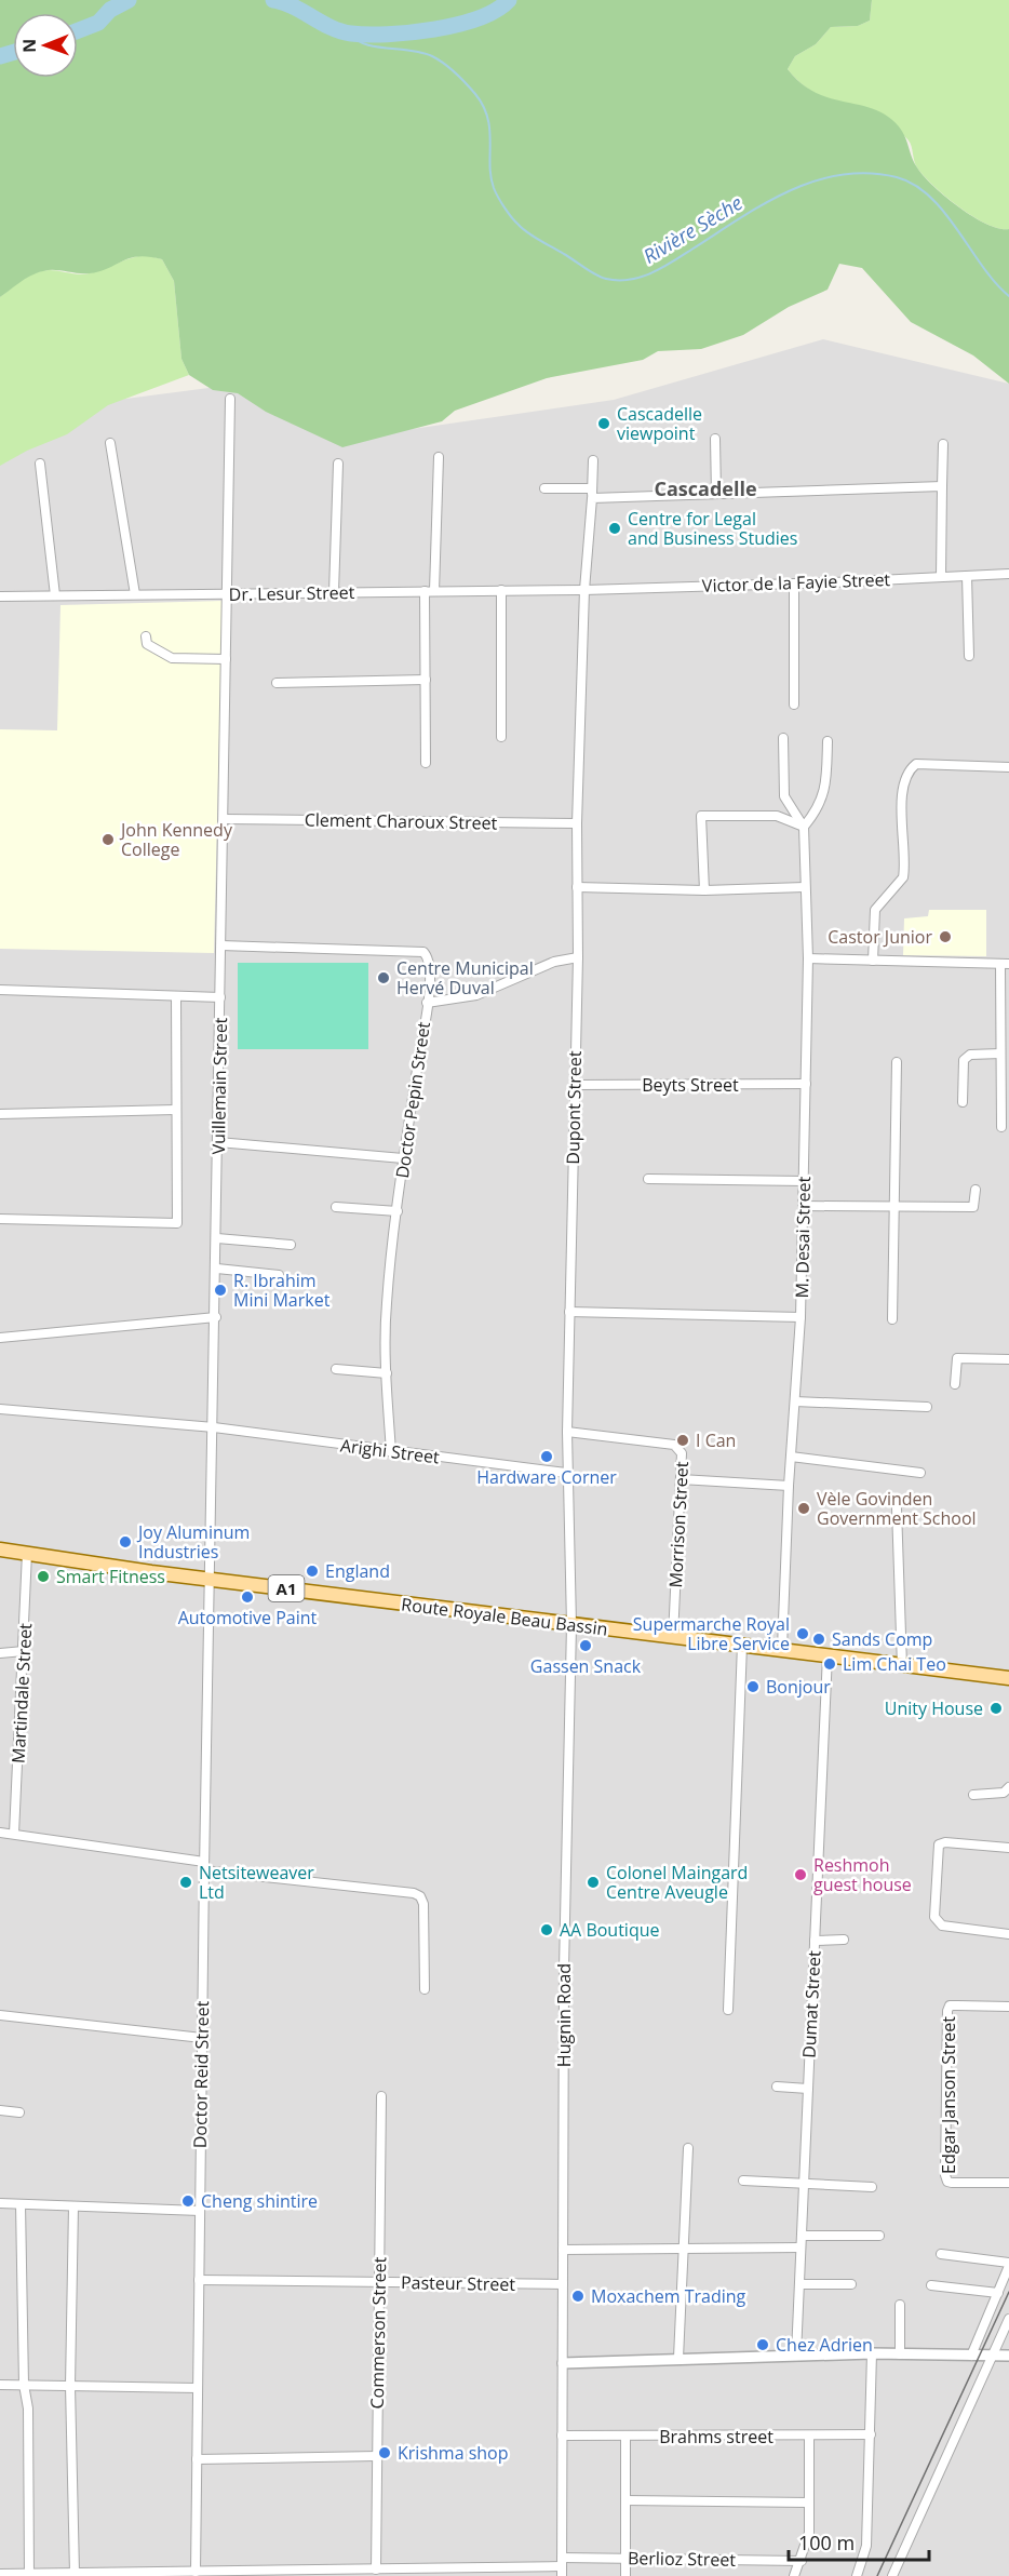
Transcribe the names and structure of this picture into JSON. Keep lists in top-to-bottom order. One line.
{"streets":{"main road":["A1","Route Royale Beau Bassin"],"street":["Victor de la Fayie Street","Dr. Lesur Street","Clement Charoux Street","Beyts Street","Vuillemain Street","Doctor Pepin Street","Dupont Street","M. Desai Street","Arighi Street","Morrison Street","Martindale Street","Dumat Street","Hugnin Road","Doctor Reid Street","Edgar Janson Street","Pasteur Street","Commerson Street","Brahms street","Berlioz Street"]},"crossings":[["Victor de la Fayie Street","Dr. Lesur Street"],["Victor de la Fayie Street","Dupont Street"],["Dr. Lesur Street","Vuillemain Street"],["Dr. Lesur Street","Dupont Street"],["Clement Charoux Street","Vuillemain Street"],["Clement Charoux Street","Dupont Street"],["Beyts Street","Dupont Street"],["Beyts Street","M. Desai Street"],["Vuillemain Street","Doctor Pepin Street"],["Vuillemain Street","Arighi Street"],["Vuillemain Street","Route Royale Beau Bassin"],["Vuillemain Street","Doctor Reid Street"],["Doctor Pepin Street","Arighi Street"],["Dupont Street","Arighi Street"],["Dupont Street","Morrison Street"],["Dupont Street","Route Royale Beau Bassin"],["Dupont Street","Hugnin Road"],["M. Desai Street","Route Royale Beau Bassin"],["Morrison Street","Route Royale Beau Bassin"],["Route Royale Beau Bassin","Martindale Street"],["Route Royale Beau Bassin","Dumat Street"],["Route Royale Beau Bassin","Hugnin Road"],["Route Royale Beau Bassin","Doctor Reid Street"],["Hugnin Road","Pasteur Street"],["Doctor Reid Street","Pasteur Street"],["Doctor Reid Street","Berlioz Street"],["Pasteur Street","Commerson Street"],["Commerson Street","Berlioz Street"]],"districts":["Cascadelle"],"water":["Rivière Sèche"],"places":["Cascadelle viewpoint","Centre for Legal and Business Studies","John Kennedy College","Castor Junior","Centre Municipal Hervé Duval","R. Ibrahim Mini Market","I Can","Hardware Corner","Vèle Govinden Government School","Joy Aluminum Industries","England","Smart Fitness","Automotive Paint","Supermarche Royal Libre Service","Sands Comp","Gassen Snack","Lim Chai Teo","Bonjour","Unity House","Reshmoh guest house","Netsiteweaver Ltd","Colonel Maingard Centre Aveugle","AA Boutique","Cheng shintire","Moxachem Trading","Chez Adrien","Krishma shop"],"scale_bar":"100 m","north":"left"}
